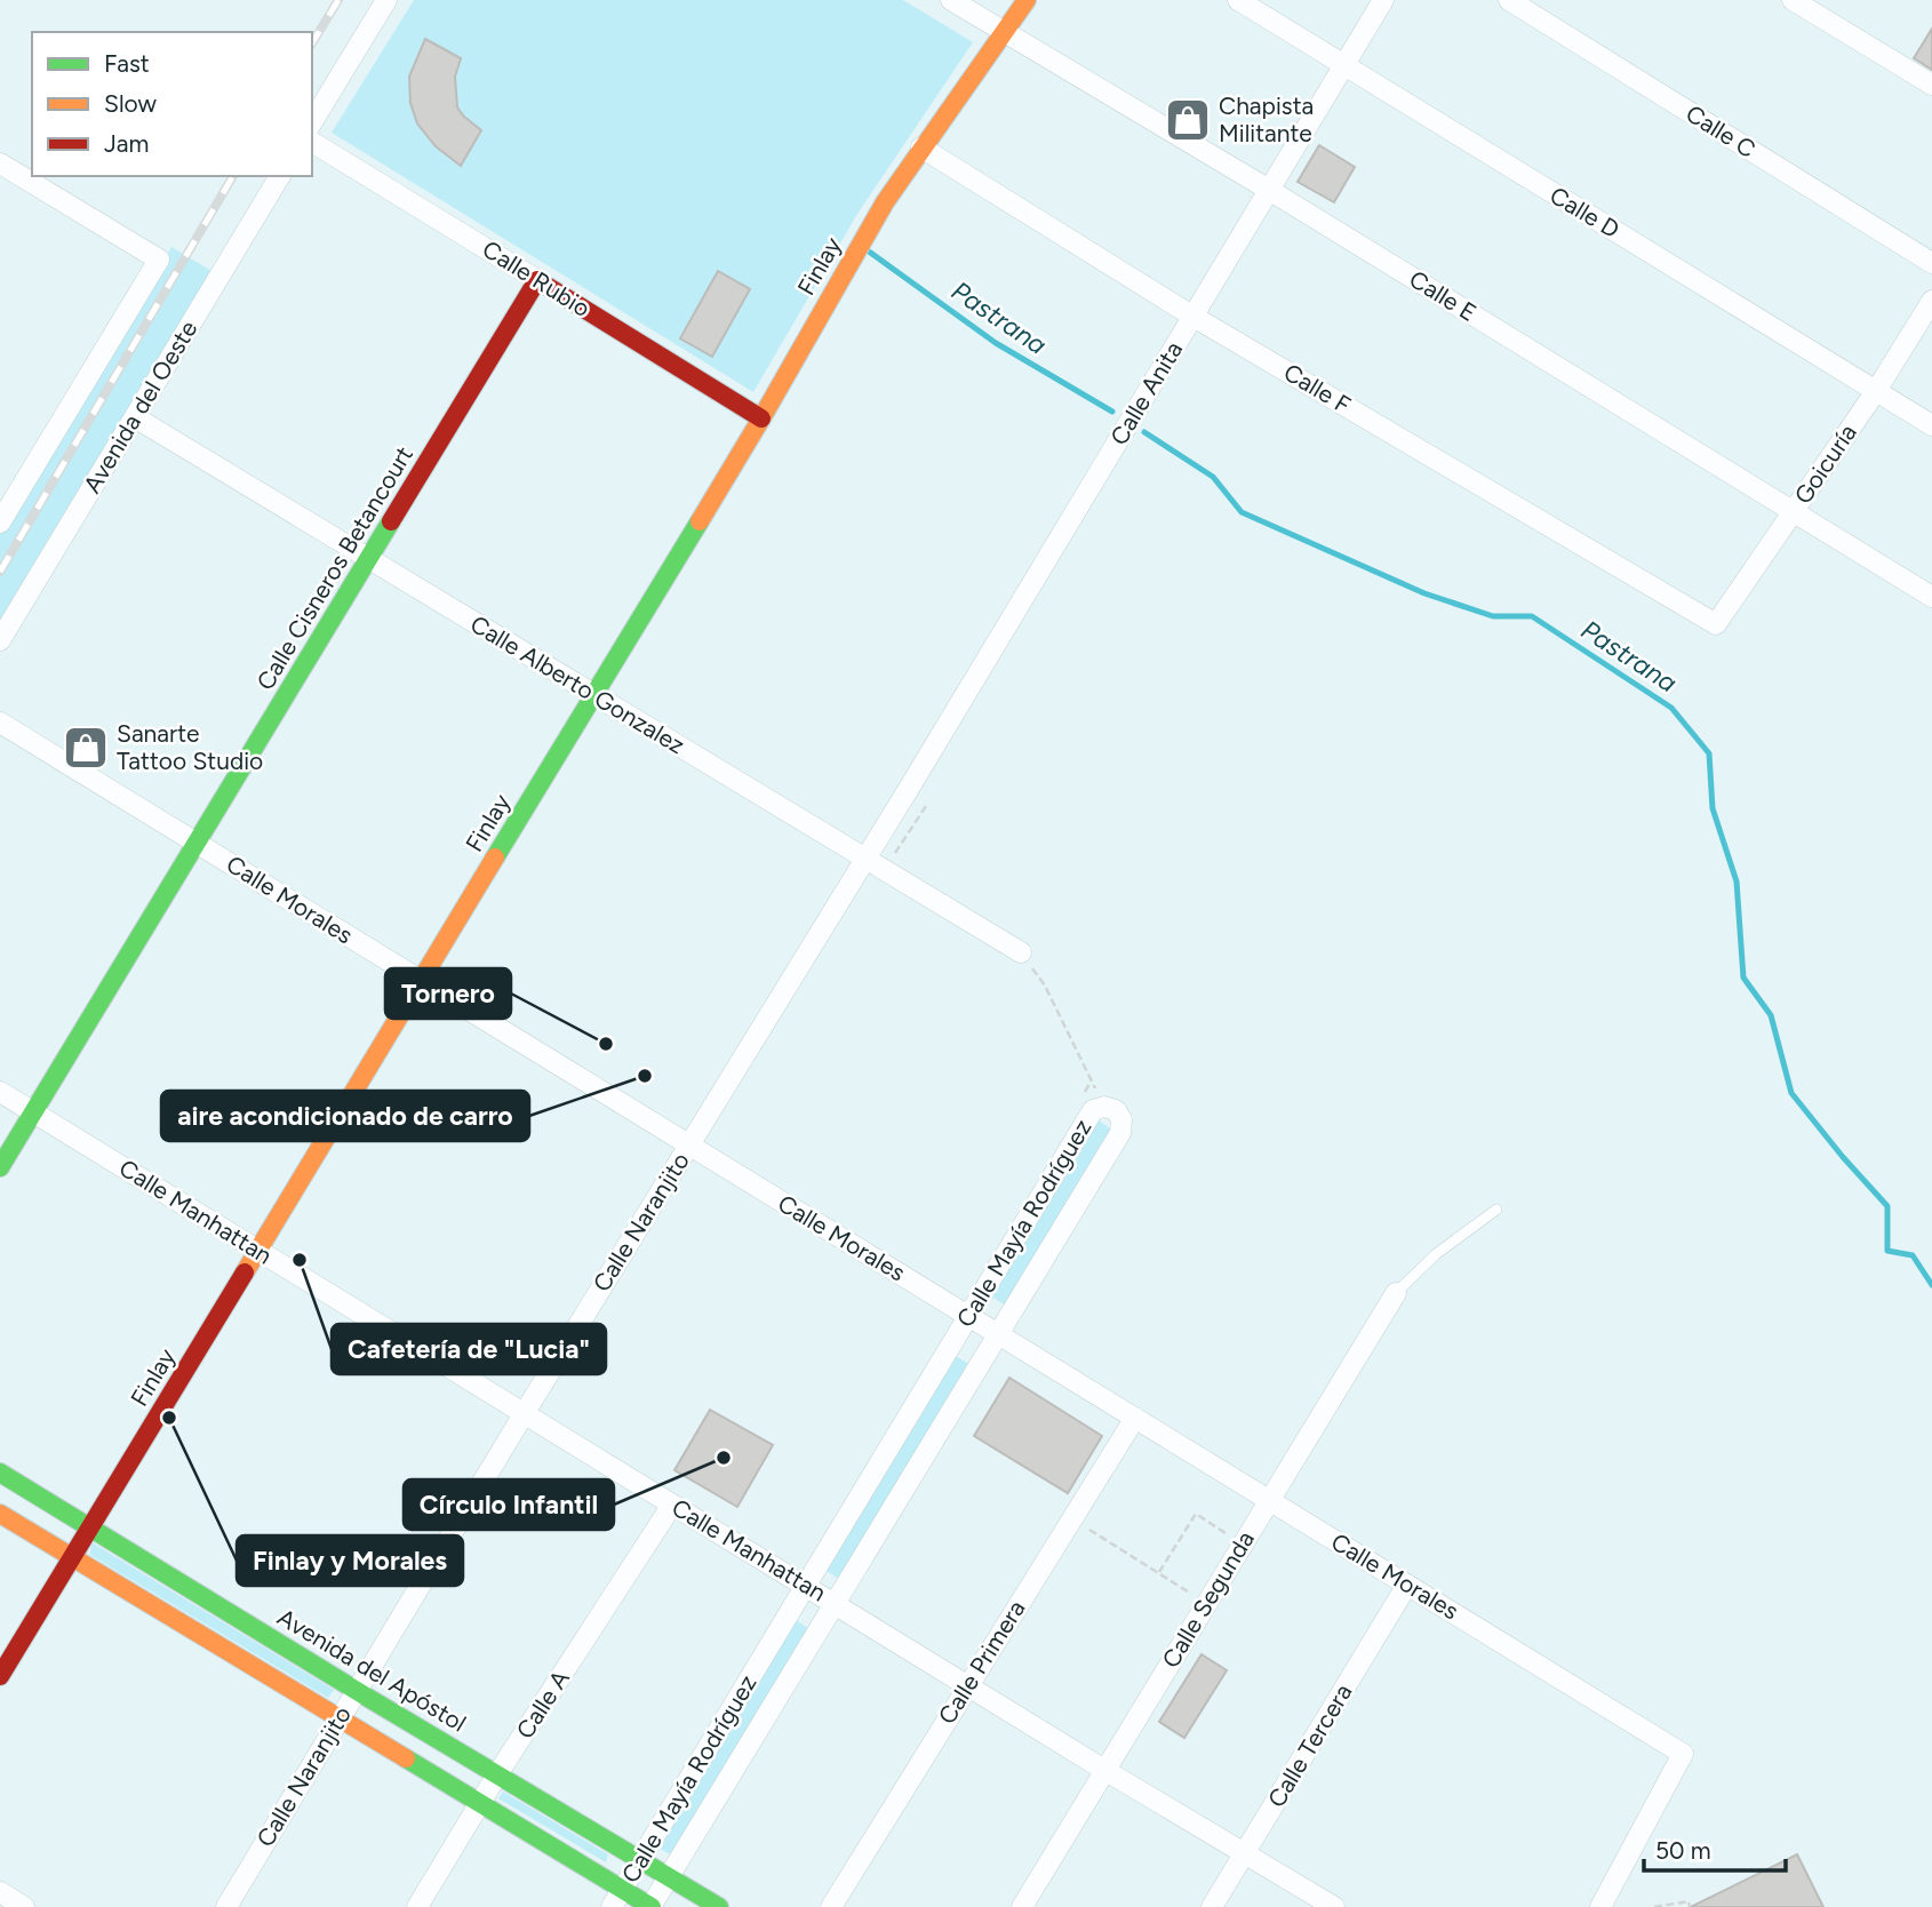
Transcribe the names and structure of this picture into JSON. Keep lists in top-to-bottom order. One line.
{"streets":{"street":["Calle C","Calle D","Finlay","Calle Rubio","Calle E","Calle F","Calle Anita","Avenida del Oeste","Goicuría","Calle Cisneros Betancourt","Calle Alberto Gonzalez","Calle Morales","Calle Manhattan","Calle Naranjito","Calle Mayía Rodríguez","Calle Segunda","Calle Primera","Avenida del Apóstol","Calle A","Calle Tercera"]},"crossings":[["Calle D","Calle Anita"],["Calle D","Goicuría"],["Finlay","Calle Rubio"],["Finlay","Calle E"],["Finlay","Calle F"],["Finlay","Calle Alberto Gonzalez"],["Finlay","Calle Morales"],["Finlay","Calle Manhattan"],["Finlay","Avenida del Apóstol"],["Calle Rubio","Calle Cisneros Betancourt"],["Calle E","Calle Anita"],["Calle E","Goicuría"],["Calle F","Calle Anita"],["Calle F","Goicuría"],["Calle Anita","Calle Naranjito"],["Avenida del Oeste","Calle Alberto Gonzalez"],["Calle Cisneros Betancourt","Calle Alberto Gonzalez"],["Calle Cisneros Betancourt","Calle Morales"],["Calle Cisneros Betancourt","Calle Manhattan"],["Calle Alberto Gonzalez","Calle Naranjito"],["Calle Morales","Calle Naranjito"],["Calle Morales","Calle Mayía Rodríguez"],["Calle Morales","Calle Segunda"],["Calle Morales","Calle Primera"],["Calle Morales","Calle Tercera"],["Calle Manhattan","Calle Naranjito"],["Calle Manhattan","Calle Mayía Rodríguez"],["Calle Manhattan","Calle Segunda"],["Calle Manhattan","Calle Primera"],["Calle Manhattan","Calle A"],["Calle Manhattan","Calle Tercera"],["Calle Naranjito","Avenida del Apóstol"],["Calle Mayía Rodríguez","Avenida del Apóstol"],["Avenida del Apóstol","Calle A"]],"water":["Pastrana"],"places":{"shop":["Chapista Militante","Sanarte Tattoo Studio"],"other":["Tornero","aire acondicionado de carro","Cafetería de \"Lucia\"","Finlay y Morales","Círculo Infantil"]},"legend":["Fast","Slow","Jam"],"scale_bar":"50 m"}
